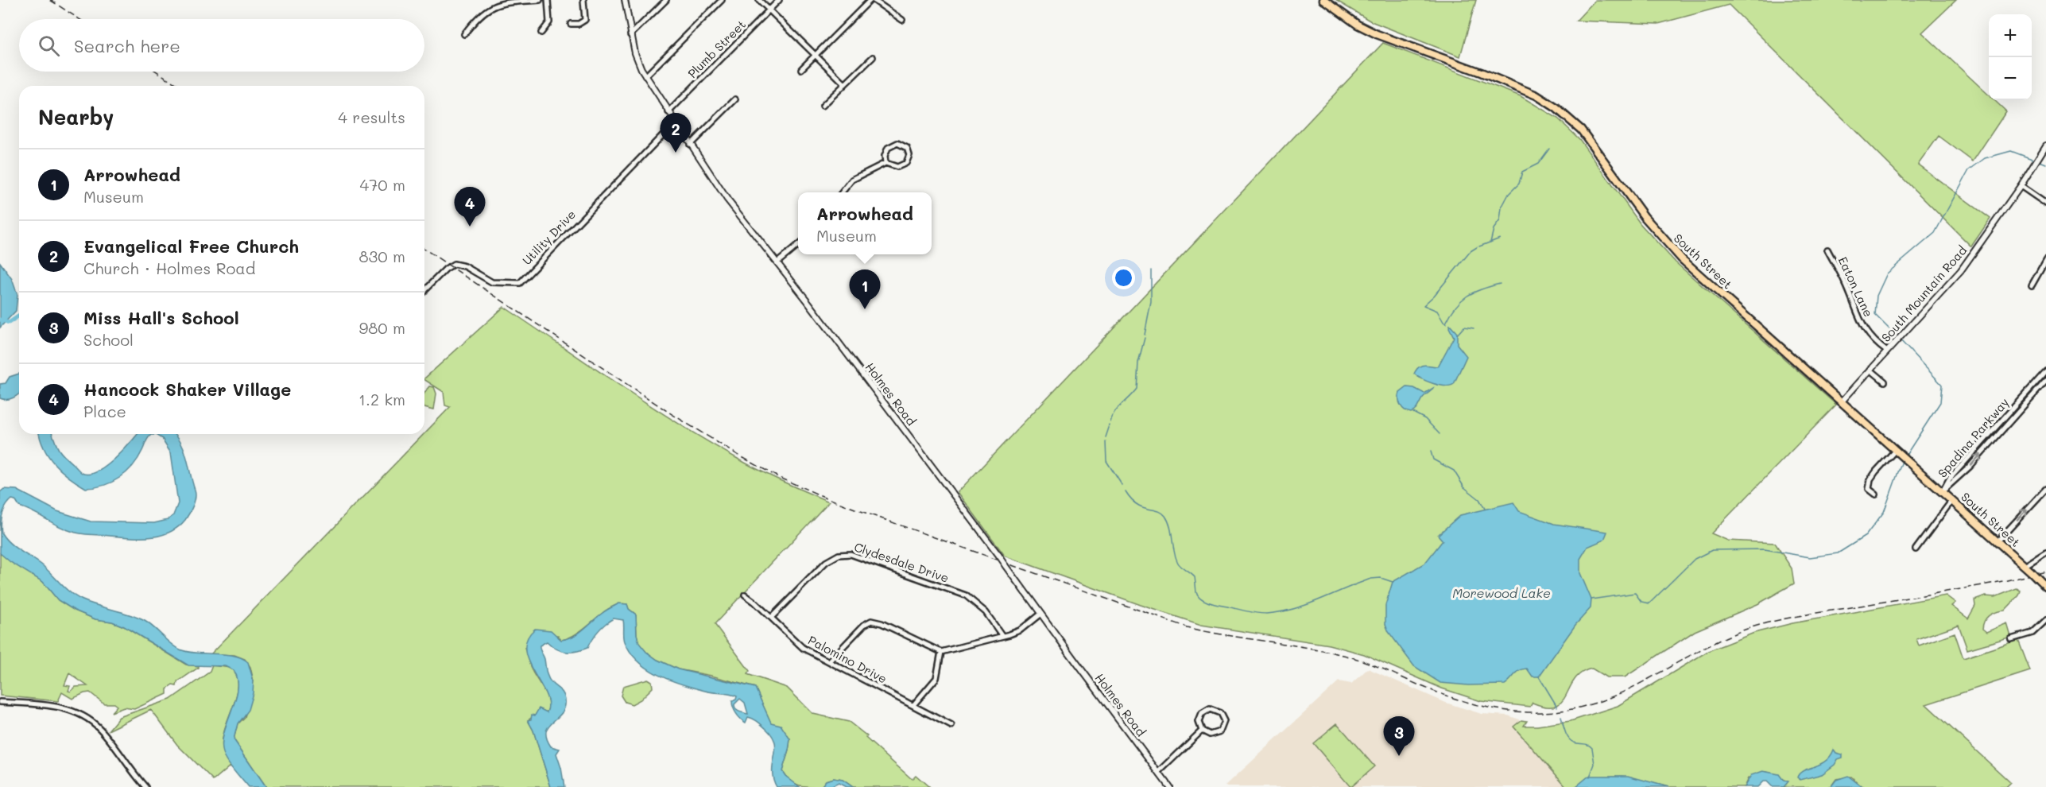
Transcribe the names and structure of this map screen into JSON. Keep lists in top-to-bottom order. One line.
{"streets":{"highway":["South Street"],"street":["Plumb Street","Utility Drive","Eaton Lane","South Mountain Road","Holmes Road","Spadina Parkway","Clydesdale Drive","Palomino Drive"]},"crossings":[["Plumb Street","Holmes Road"],["Utility Drive","Holmes Road"],["South Street","South Mountain Road"],["South Street","Spadina Parkway"],["Eaton Lane","South Mountain Road"],["Clydesdale Drive","Palomino Drive"]],"water":["Morewood Lake"],"page":{"map_buttons":["+","−"],"search":"Search here","heading":["Nearby","4 results"],"pins":["2","4","1","3"],"list":[{"mark":"1","name":"Arrowhead","note":"Museum","value":"470 m"},{"mark":"2","name":"Evangelical Free Church","note":"Church · Holmes Road","value":"830 m"},{"mark":"3","name":"Miss Hall's School","note":"School","value":"980 m"},{"mark":"4","name":"Hancock Shaker Village","note":"Place","value":"1.2 km"}],"popup":["Arrowhead","Museum"]}}
